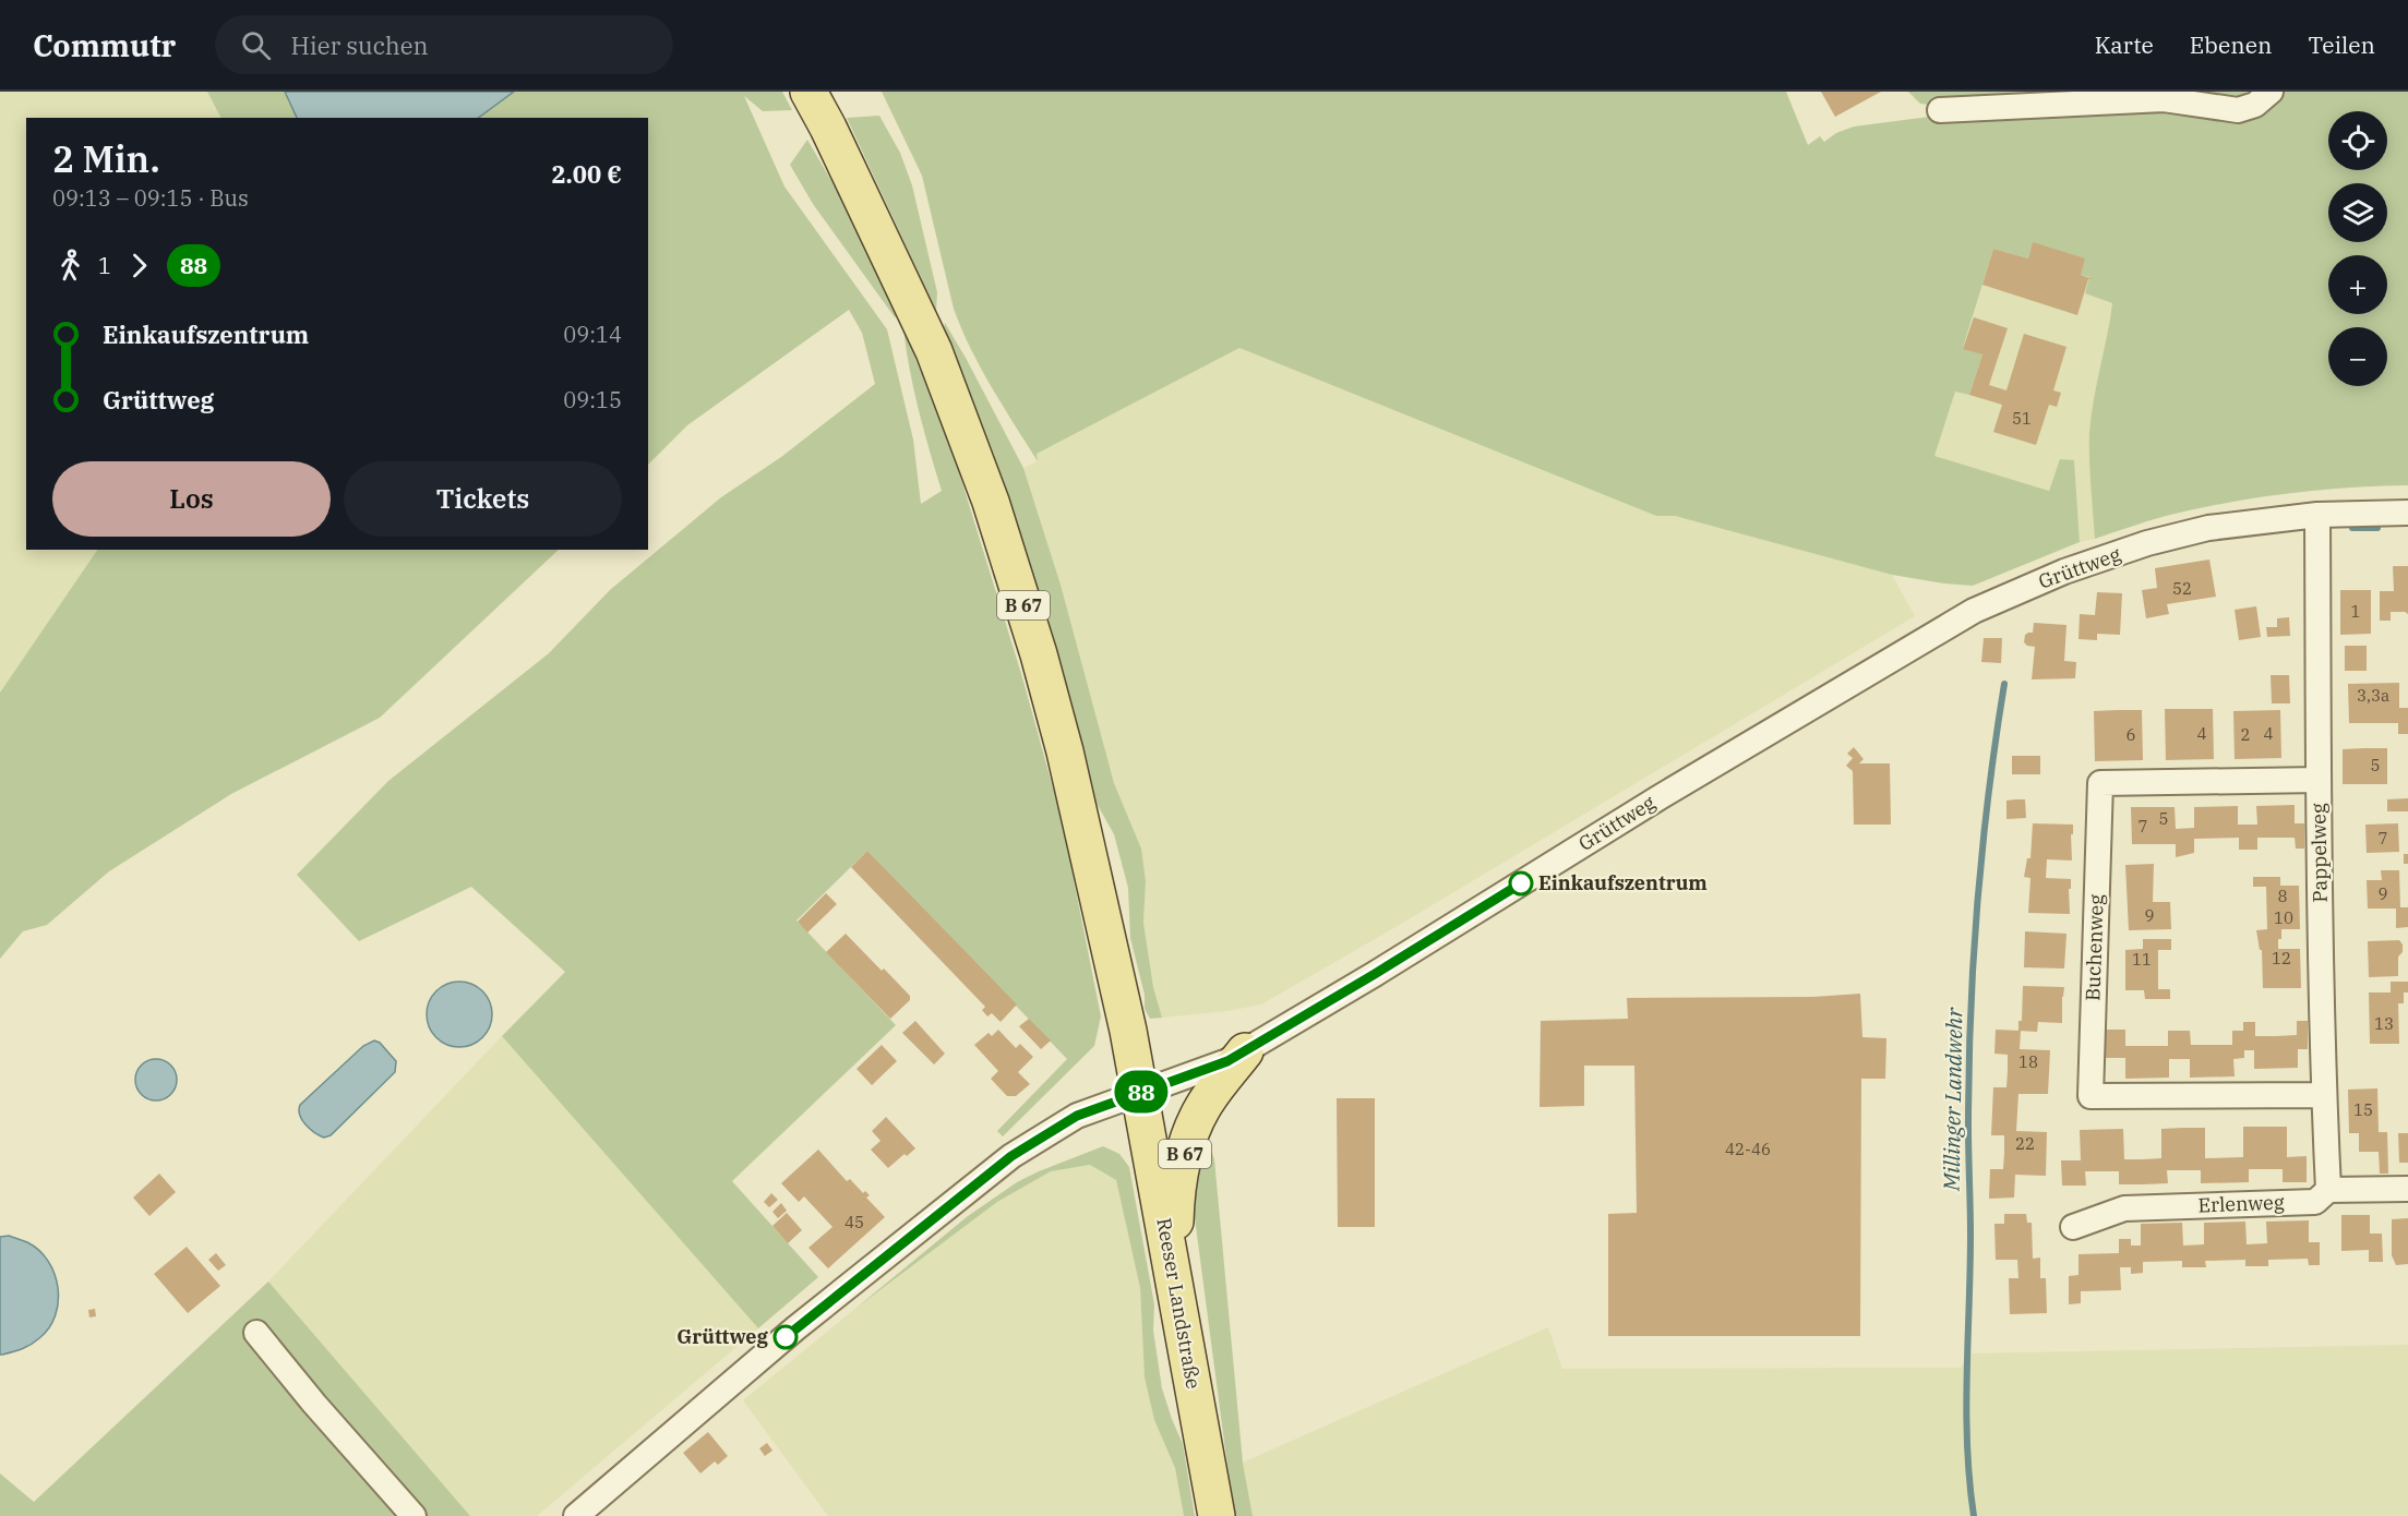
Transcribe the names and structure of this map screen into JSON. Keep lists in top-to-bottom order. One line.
{"streets":{"main road":["B 67","Reeser Landstraße"],"street":["Grüttweg","Pappelweg","Buchenweg","Erlenweg"]},"crossings":[["Grüttweg","B 67"],["Grüttweg","Pappelweg"],["Grüttweg","Reeser Landstraße"],["B 67","Reeser Landstraße"],["Pappelweg","Buchenweg"],["Pappelweg","Erlenweg"]],"water":["Millinger Landwehr"],"places":["Einkaufszentrum","Grüttweg"],"lines":["bus line 88"],"house_numbers":["51","52","1","3,3a","4","4","6","2","5","5","7","7","9","8","9","10","12","11","13","18","15","22","42-46","45"],"page":{"header":"Commutr","search":"Hier suchen","nav":["Karte","Ebenen","Teilen"],"on_map":"88","map_buttons":["+","−"],"heading":["2 Min.","09:13 – 09:15 · Bus","2.00 €"],"legs":["1","88"],"list":[{"name":"Einkaufszentrum","value":"09:14"},{"name":"Grüttweg","value":"09:15"}],"buttons":["Los","Tickets"]}}
